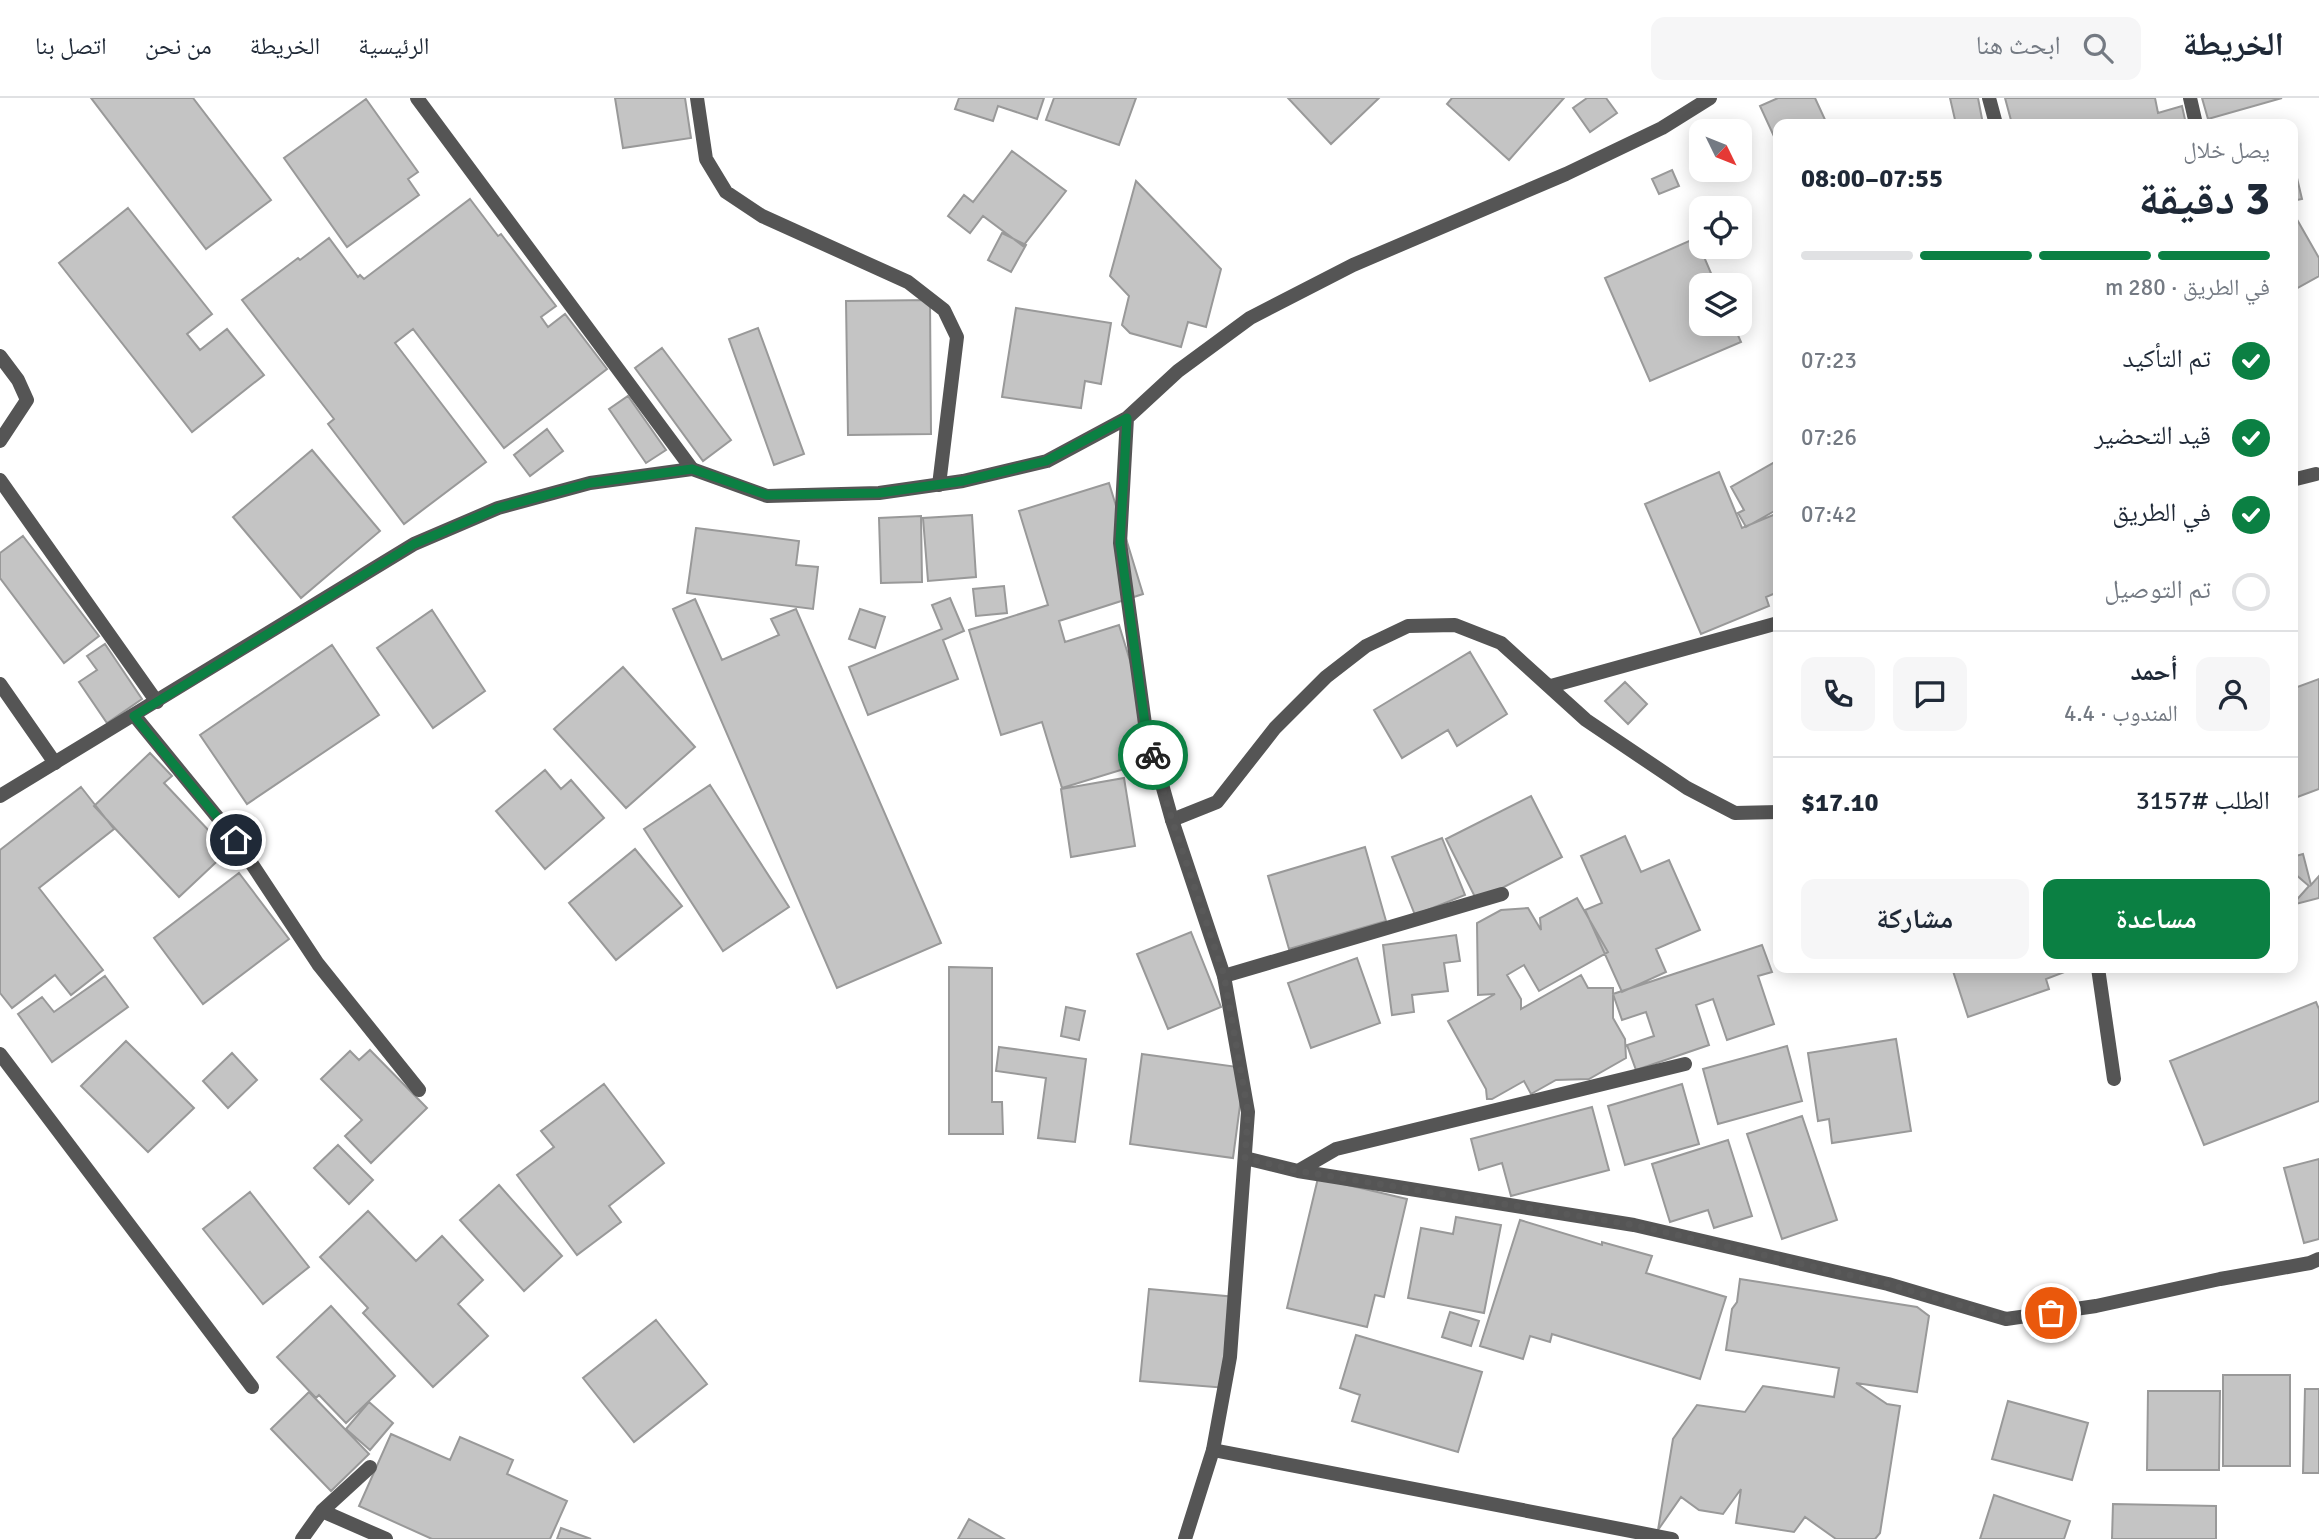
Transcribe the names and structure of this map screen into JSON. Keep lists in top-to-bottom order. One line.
{"north":"bottom right","page":{"header":"الخريطة","search":"ابحث هنا","nav":["الرئيسية","الخريطة","من نحن","اتصل بنا"],"heading":["3 دقيقة","يصل خلال","07:55–08:00"],"panel":["أحمد","المندوب · 4.4","الطلب #3157","$17.10"],"bar":"في الطريق · 280 m","list":[["تم التأكيد","07:23"],["قيد التحضير","07:26"],["في الطريق","07:42"],"تم التوصيل"],"buttons":["مساعدة","مشاركة"]}}
